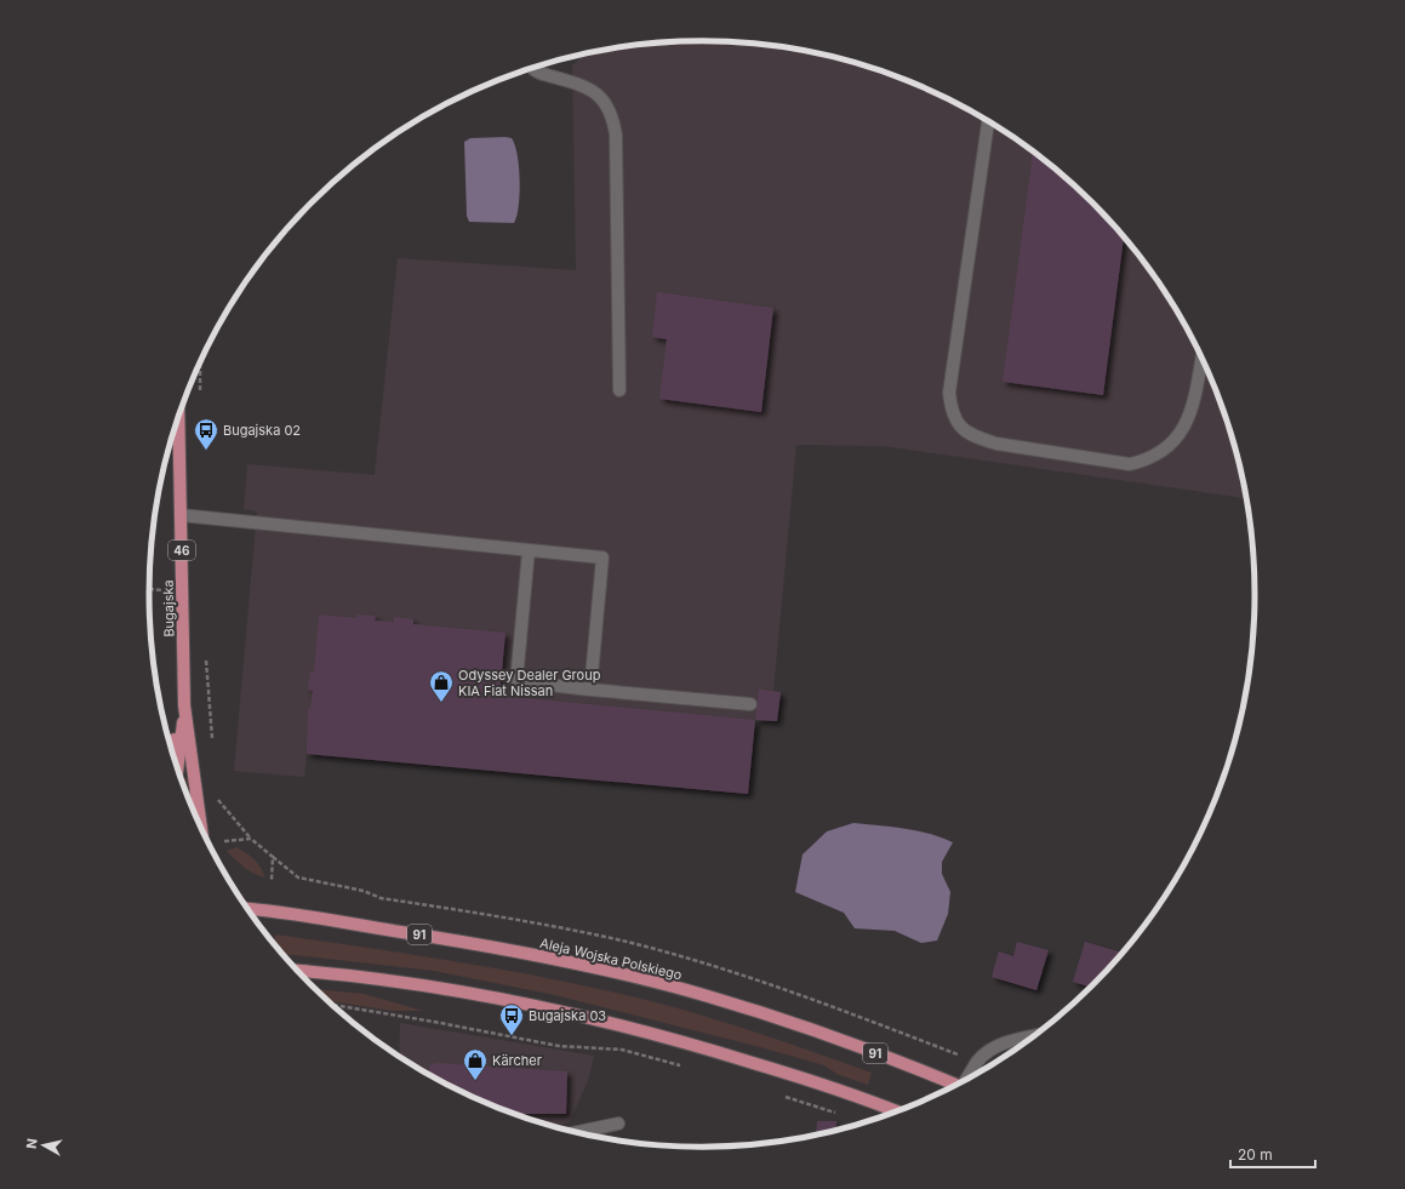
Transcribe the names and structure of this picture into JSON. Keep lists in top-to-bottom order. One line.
{"streets":{"main road":["46","Bugajska","91","Aleja Wojska Polskiego"]},"crossings":[["46","Bugajska"]],"places":{"bus stop":["Bugajska 02","Bugajska 03"],"shop":["Odyssey Dealer Group KIA Fiat Nissan","Kärcher"]},"scale_bar":"20 m","north":"left"}
